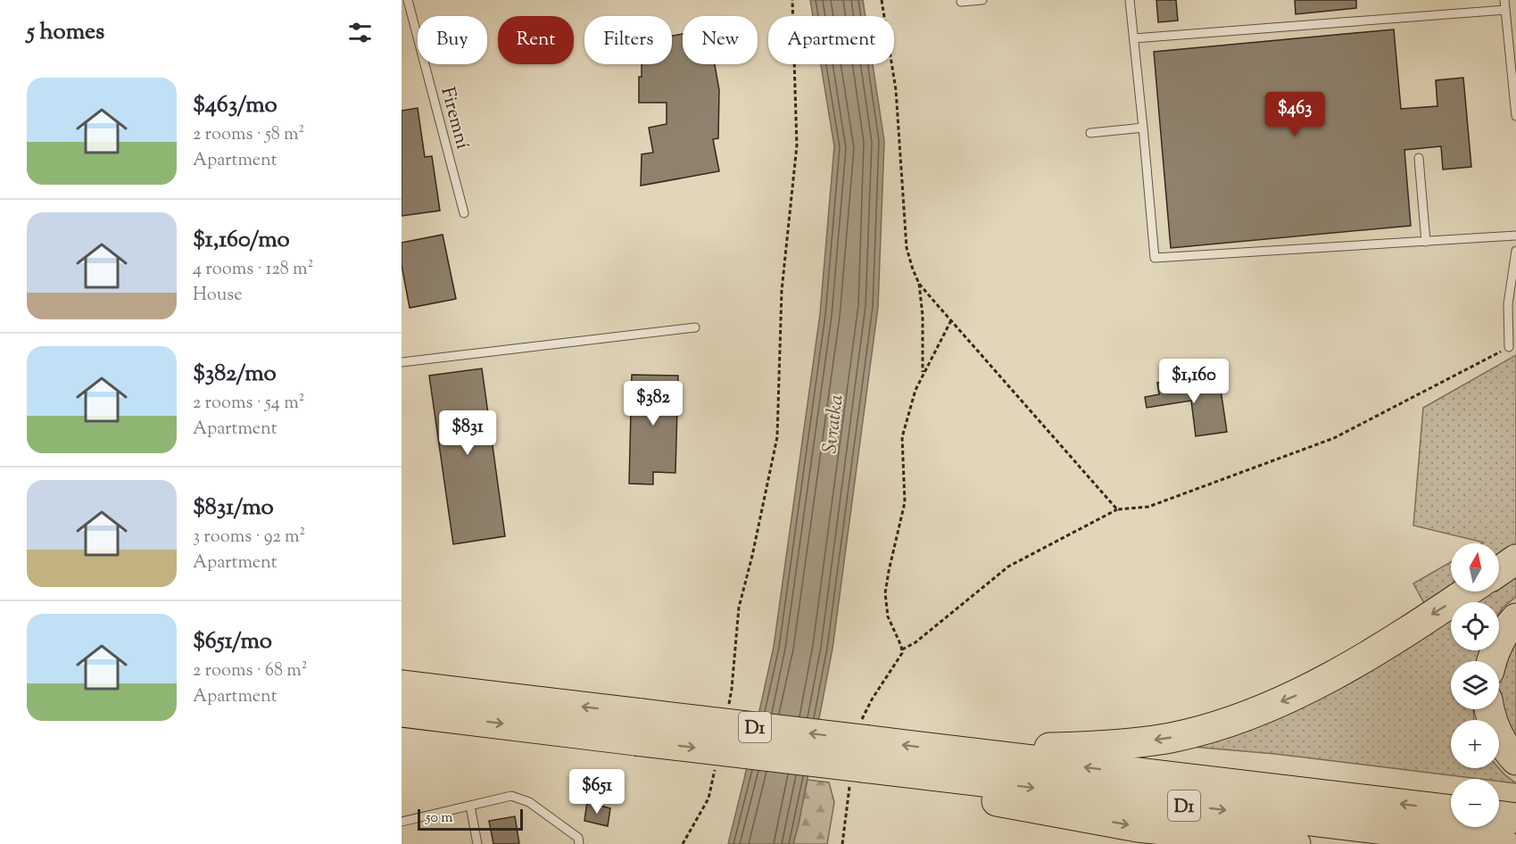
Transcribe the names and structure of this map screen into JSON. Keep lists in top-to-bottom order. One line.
{"streets":{"highway":["D1"],"lane":["Firemní"]},"water":["Svratka"],"scale_bar":"50 m","north":"top","page":{"heading":"5 homes","chip":["Buy","Rent","Filters","New","Apartment"],"list":[{"name":"$463/mo","note":"2 rooms · 58 m² · Apartment"},{"name":"$1,160/mo","note":"4 rooms · 128 m² · House"},{"name":"$382/mo","note":"2 rooms · 54 m² · Apartment"},{"name":"$831/mo","note":"3 rooms · 92 m² · Apartment"},{"name":"$651/mo","note":"2 rooms · 68 m² · Apartment"}],"price":["$463","$1,160","$382","$831","$651"],"map_buttons":["+","−"],"scale":"50 m"}}
